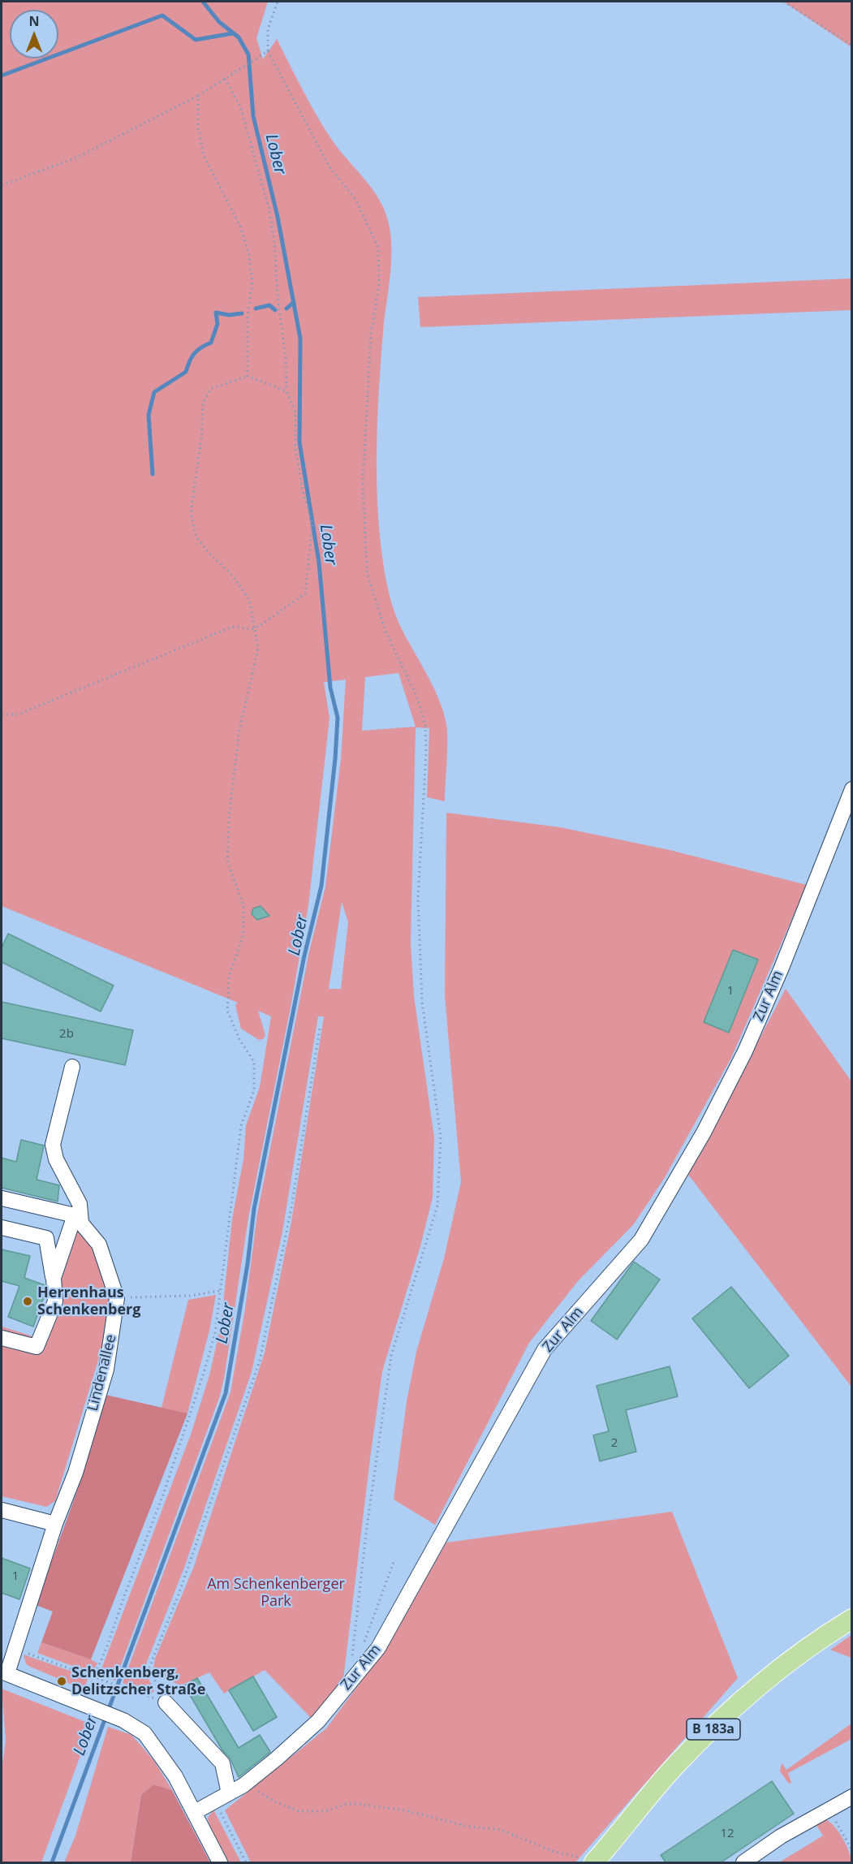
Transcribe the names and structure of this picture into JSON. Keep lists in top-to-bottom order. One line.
{"streets":{"main road":["B 183a"],"street":["Zur Alm","Lindenallee"]},"water":["Lober"],"parks":["Am Schenkenberger Park"],"places":["Herrenhaus Schenkenberg","Schenkenberg, Delitzscher Straße"],"house_numbers":["1","2b","2","1","12"],"north":"top"}
